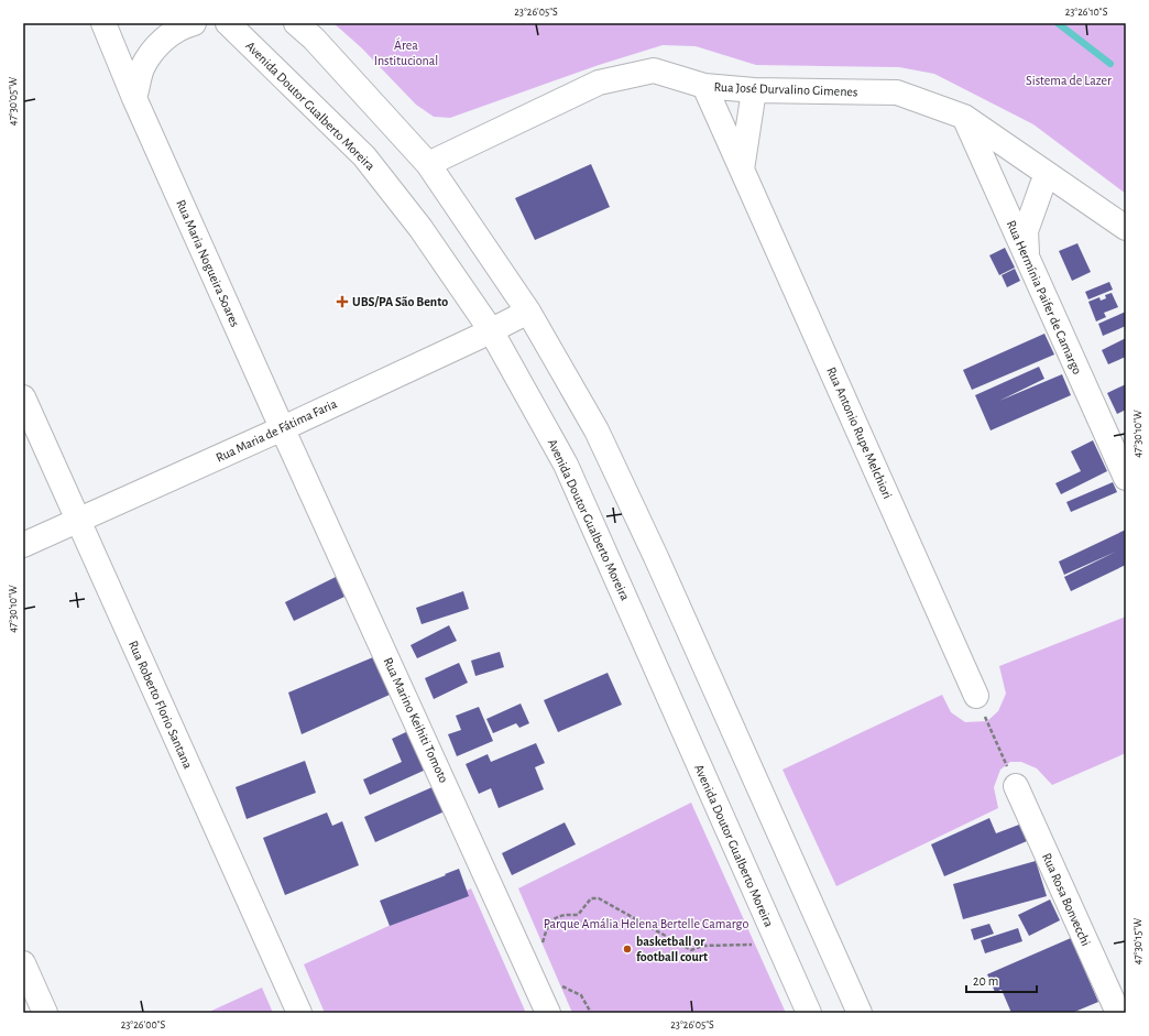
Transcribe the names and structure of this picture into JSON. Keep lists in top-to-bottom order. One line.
{"streets":{"street":["Rua José Durvalino Gimenes","Avenida Doutor Gualberto Moreira","Rua Maria Nogueira Soares","Rua Hermínia Paifer de Camargo","Rua Maria de Fátima Faria","Rua Antonio Rupe Melchiori","Rua Roberto Florio Santana","Rua Marino Keihiti Tomoto","Rua Rosa Bonvecchi"]},"crossings":[["Rua José Durvalino Gimenes","Rua Hermínia Paifer de Camargo"],["Rua José Durvalino Gimenes","Rua Antonio Rupe Melchiori"],["Avenida Doutor Gualberto Moreira","Rua Maria de Fátima Faria"],["Rua Maria Nogueira Soares","Rua Maria de Fátima Faria"],["Rua Maria Nogueira Soares","Rua Marino Keihiti Tomoto"],["Rua Maria de Fátima Faria","Rua Roberto Florio Santana"],["Rua Maria de Fátima Faria","Rua Marino Keihiti Tomoto"]],"parks":["Área Institucional","Sistema de Lazer","Parque Amália Helena Bertelle Camargo"],"places":{"health":["UBS/PA São Bento"],"other":["basketball or football court"]},"scale_bar":"20 m","coordinates":["23°26'05\"S","23°26'10\"S","47°30'05\"W","47°30'10\"W","47°30'15\"W","23°26'00\"S"]}
